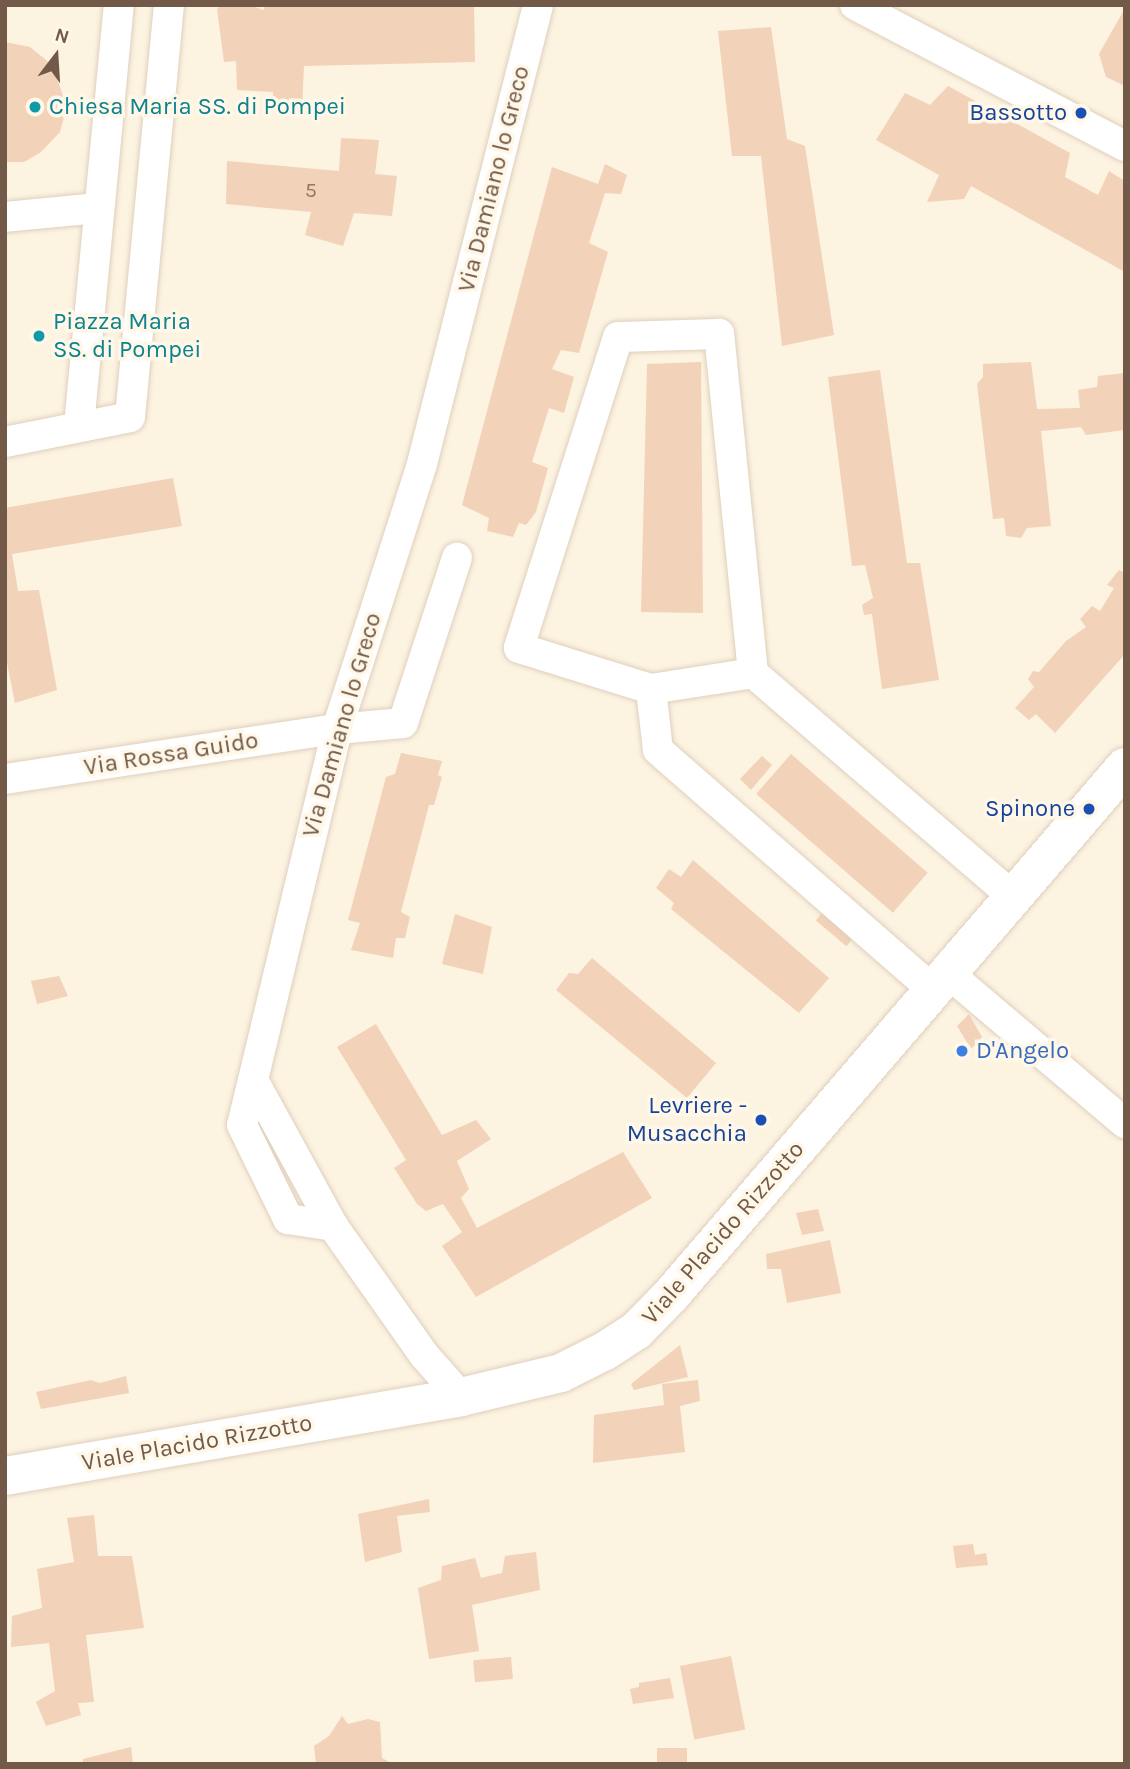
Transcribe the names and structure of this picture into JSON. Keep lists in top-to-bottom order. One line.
{"streets":{"street":["Via Damiano lo Greco","Via Rossa Guido","Viale Placido Rizzotto"]},"crossings":[["Via Damiano lo Greco","Via Rossa Guido"],["Via Damiano lo Greco","Viale Placido Rizzotto"]],"places":["Chiesa Maria SS. di Pompei","Bassotto","Piazza Maria SS. di Pompei","Spinone","D'Angelo","Levriere - Musacchia"],"house_numbers":["5"],"north":"top"}
